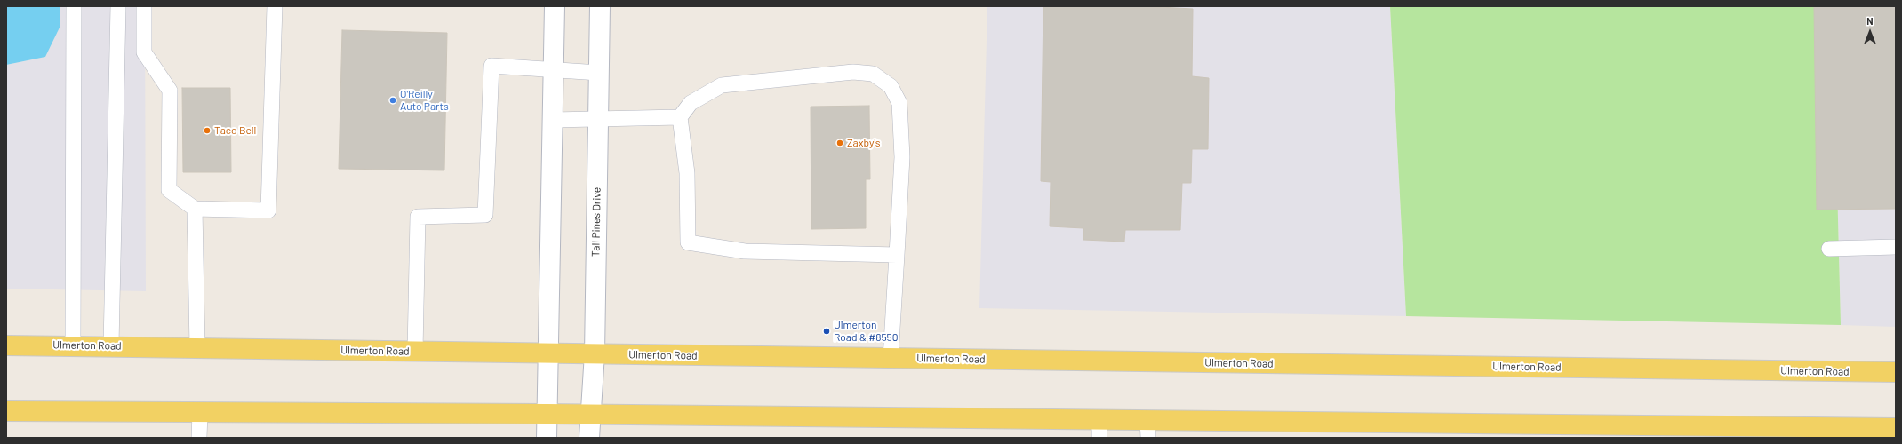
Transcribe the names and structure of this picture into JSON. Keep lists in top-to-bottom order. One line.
{"streets":{"main road":["Ulmerton Road"],"street":["Tall Pines Drive"]},"crossings":[["Tall Pines Drive","Ulmerton Road"]],"places":["O'Reilly Auto Parts","Taco Bell","Zaxby's","Ulmerton Road & #8550"],"north":"top"}
